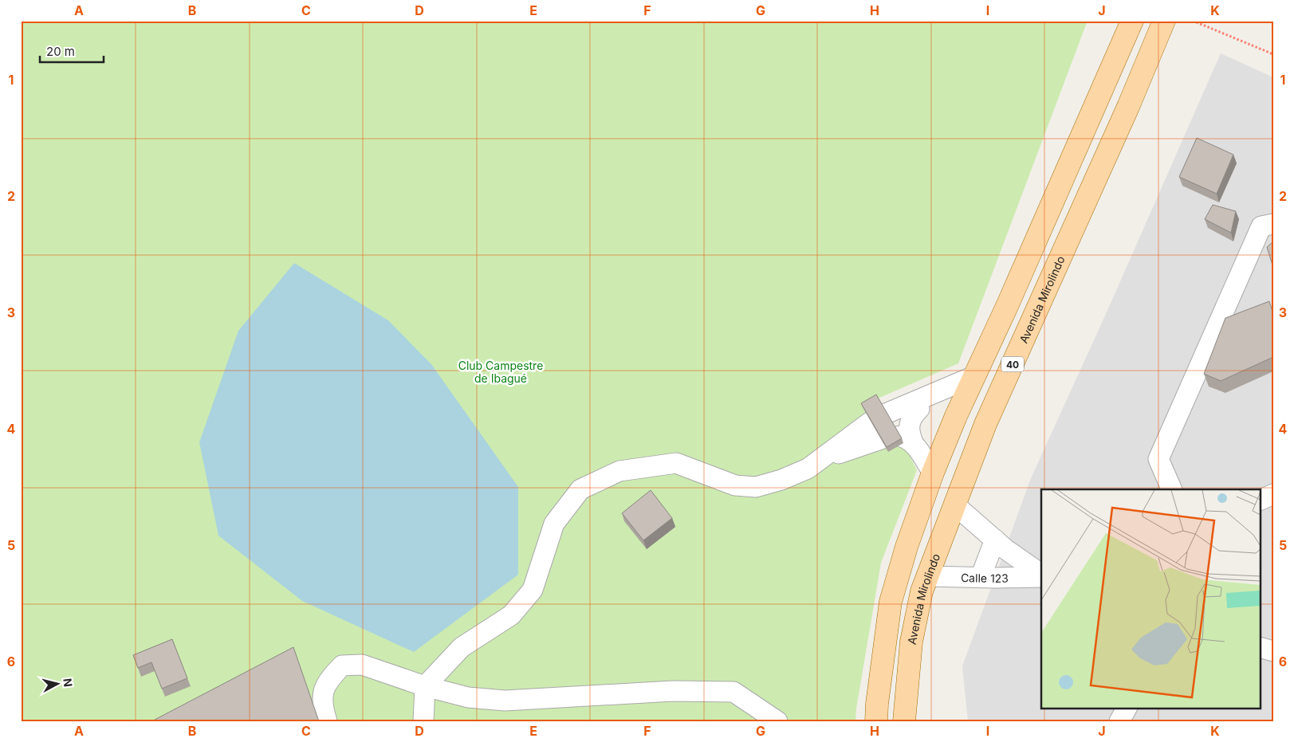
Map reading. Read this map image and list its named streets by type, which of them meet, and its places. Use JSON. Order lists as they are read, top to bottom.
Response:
{
  "streets": {
    "main road": ["Avenida Mirolindo", "40"],
    "lane": ["Calle 123"]
  },
  "crossings": [
    ["Avenida Mirolindo", "Calle 123"]
  ],
  "parks": ["Club Campestre de Ibagué"],
  "scale_bar": "20 m",
  "north": "right",
  "grid": {
    "columns": [
      "A",
      "B",
      "C",
      "D",
      "E",
      "F",
      "G",
      "H",
      "I",
      "J",
      "K"
    ],
    "rows": [
      "1",
      "2",
      "3",
      "4",
      "5",
      "6"
    ]
  }
}
